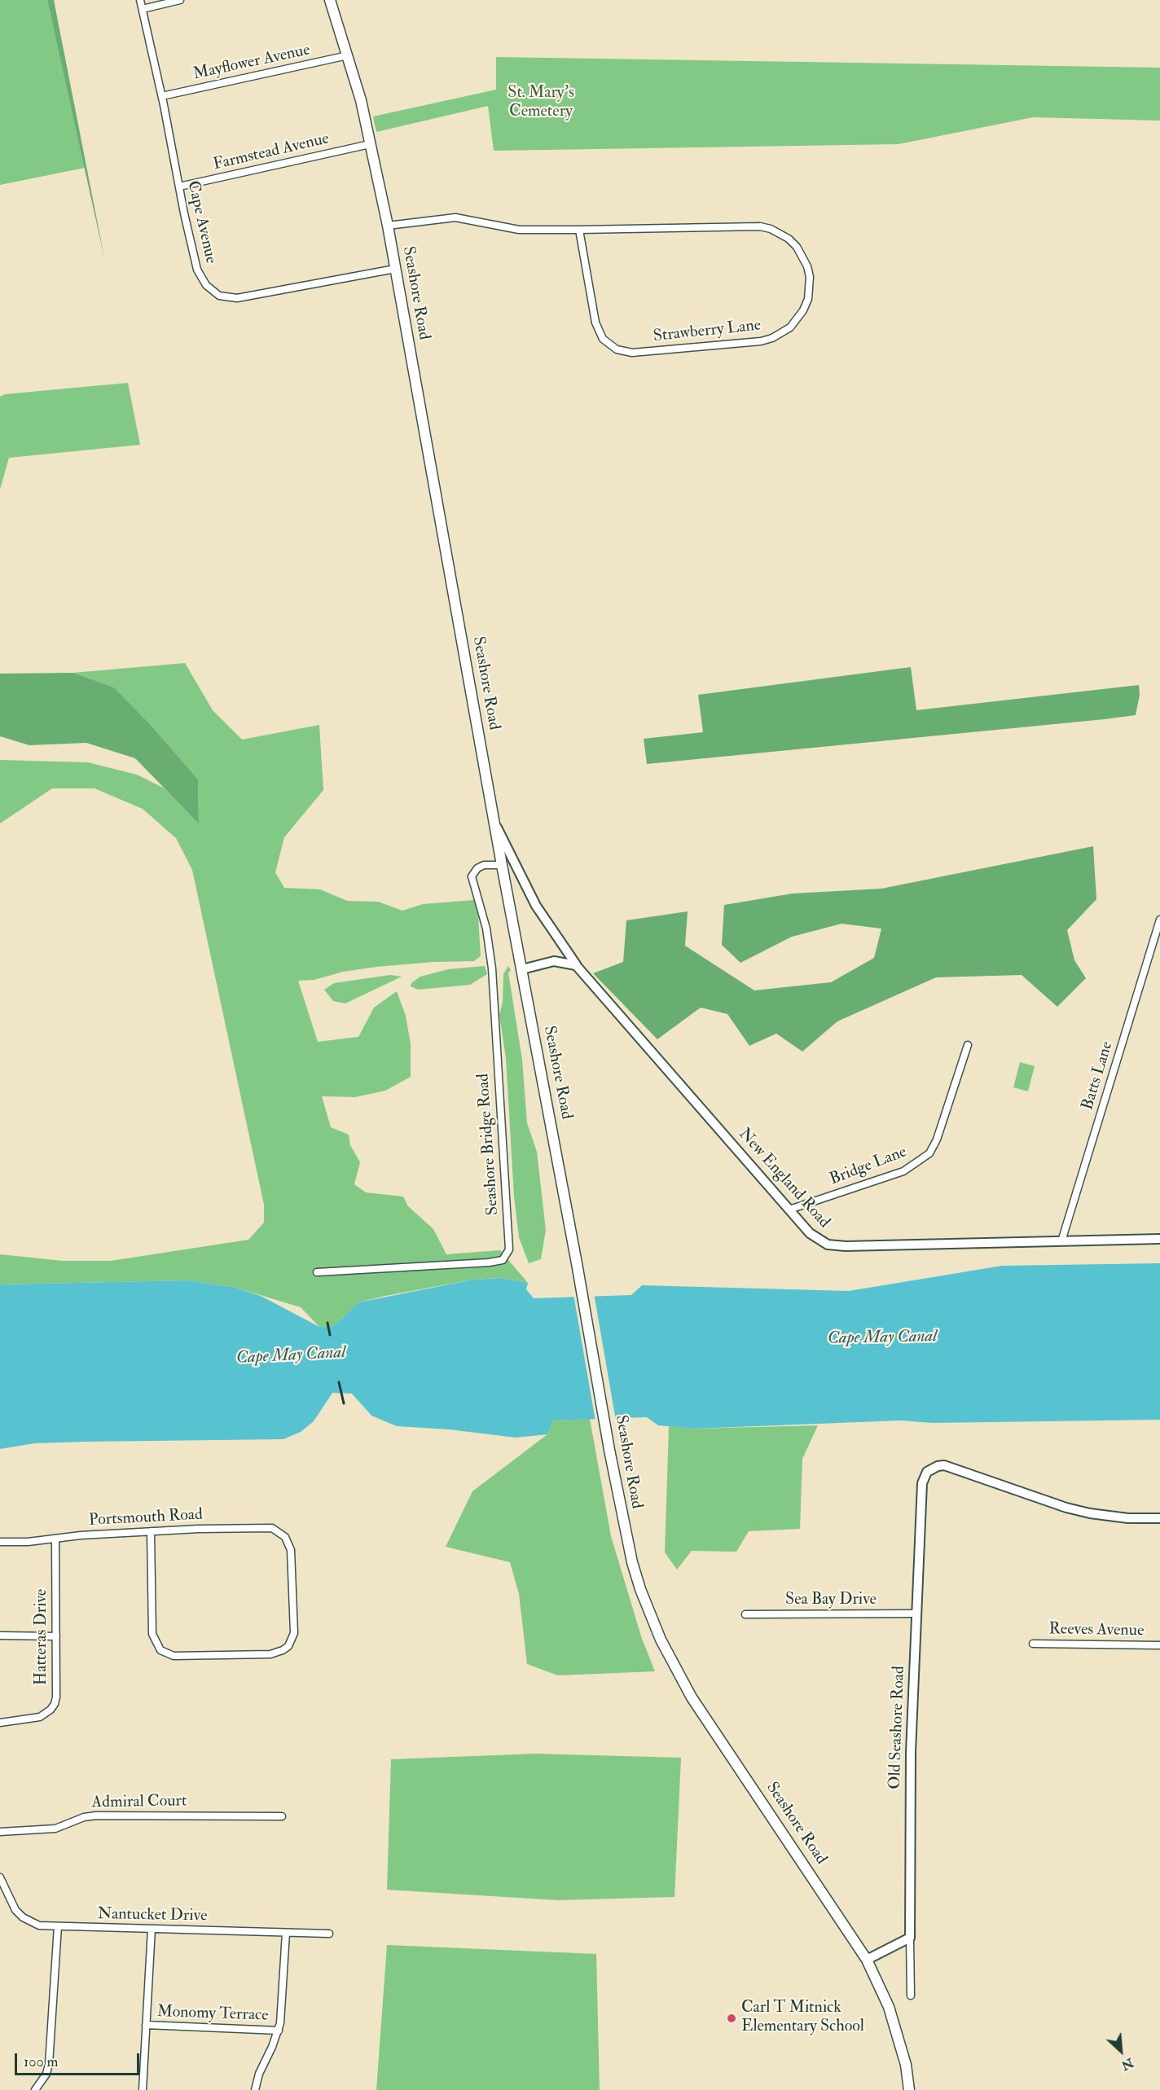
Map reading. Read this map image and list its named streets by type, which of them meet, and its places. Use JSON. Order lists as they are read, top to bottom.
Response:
{
  "streets": {
    "main road": ["Seashore Road"],
    "street": [
      "Mayflower Avenue",
      "Farmstead Avenue",
      "Cape Avenue",
      "Strawberry Lane",
      "Batts Lane",
      "Seashore Bridge Road",
      "Bridge Lane",
      "New England Road",
      "Portsmouth Road",
      "Sea Bay Drive",
      "Reeves Avenue",
      "Hatteras Drive",
      "Old Seashore Road",
      "Admiral Court",
      "Nantucket Drive",
      "Monomy Terrace"
    ]
  },
  "crossings": [
    ["Mayflower Avenue", "Cape Avenue"],
    ["Mayflower Avenue", "Seashore Road"],
    ["Farmstead Avenue", "Cape Avenue"],
    ["Farmstead Avenue", "Seashore Road"],
    ["Cape Avenue", "Seashore Road"],
    ["Seashore Road", "Strawberry Lane"],
    ["Seashore Road", "Seashore Bridge Road"],
    ["Seashore Road", "New England Road"],
    ["Batts Lane", "New England Road"],
    ["Bridge Lane", "New England Road"],
    ["Portsmouth Road", "Hatteras Drive"],
    ["Sea Bay Drive", "Old Seashore Road"]
  ],
  "water": ["Cape May Canal"],
  "parks": ["St. Mary's Cemetery"],
  "places": ["Carl T Mitnick Elementary School"],
  "scale_bar": "100 m",
  "north": "bottom right"
}
